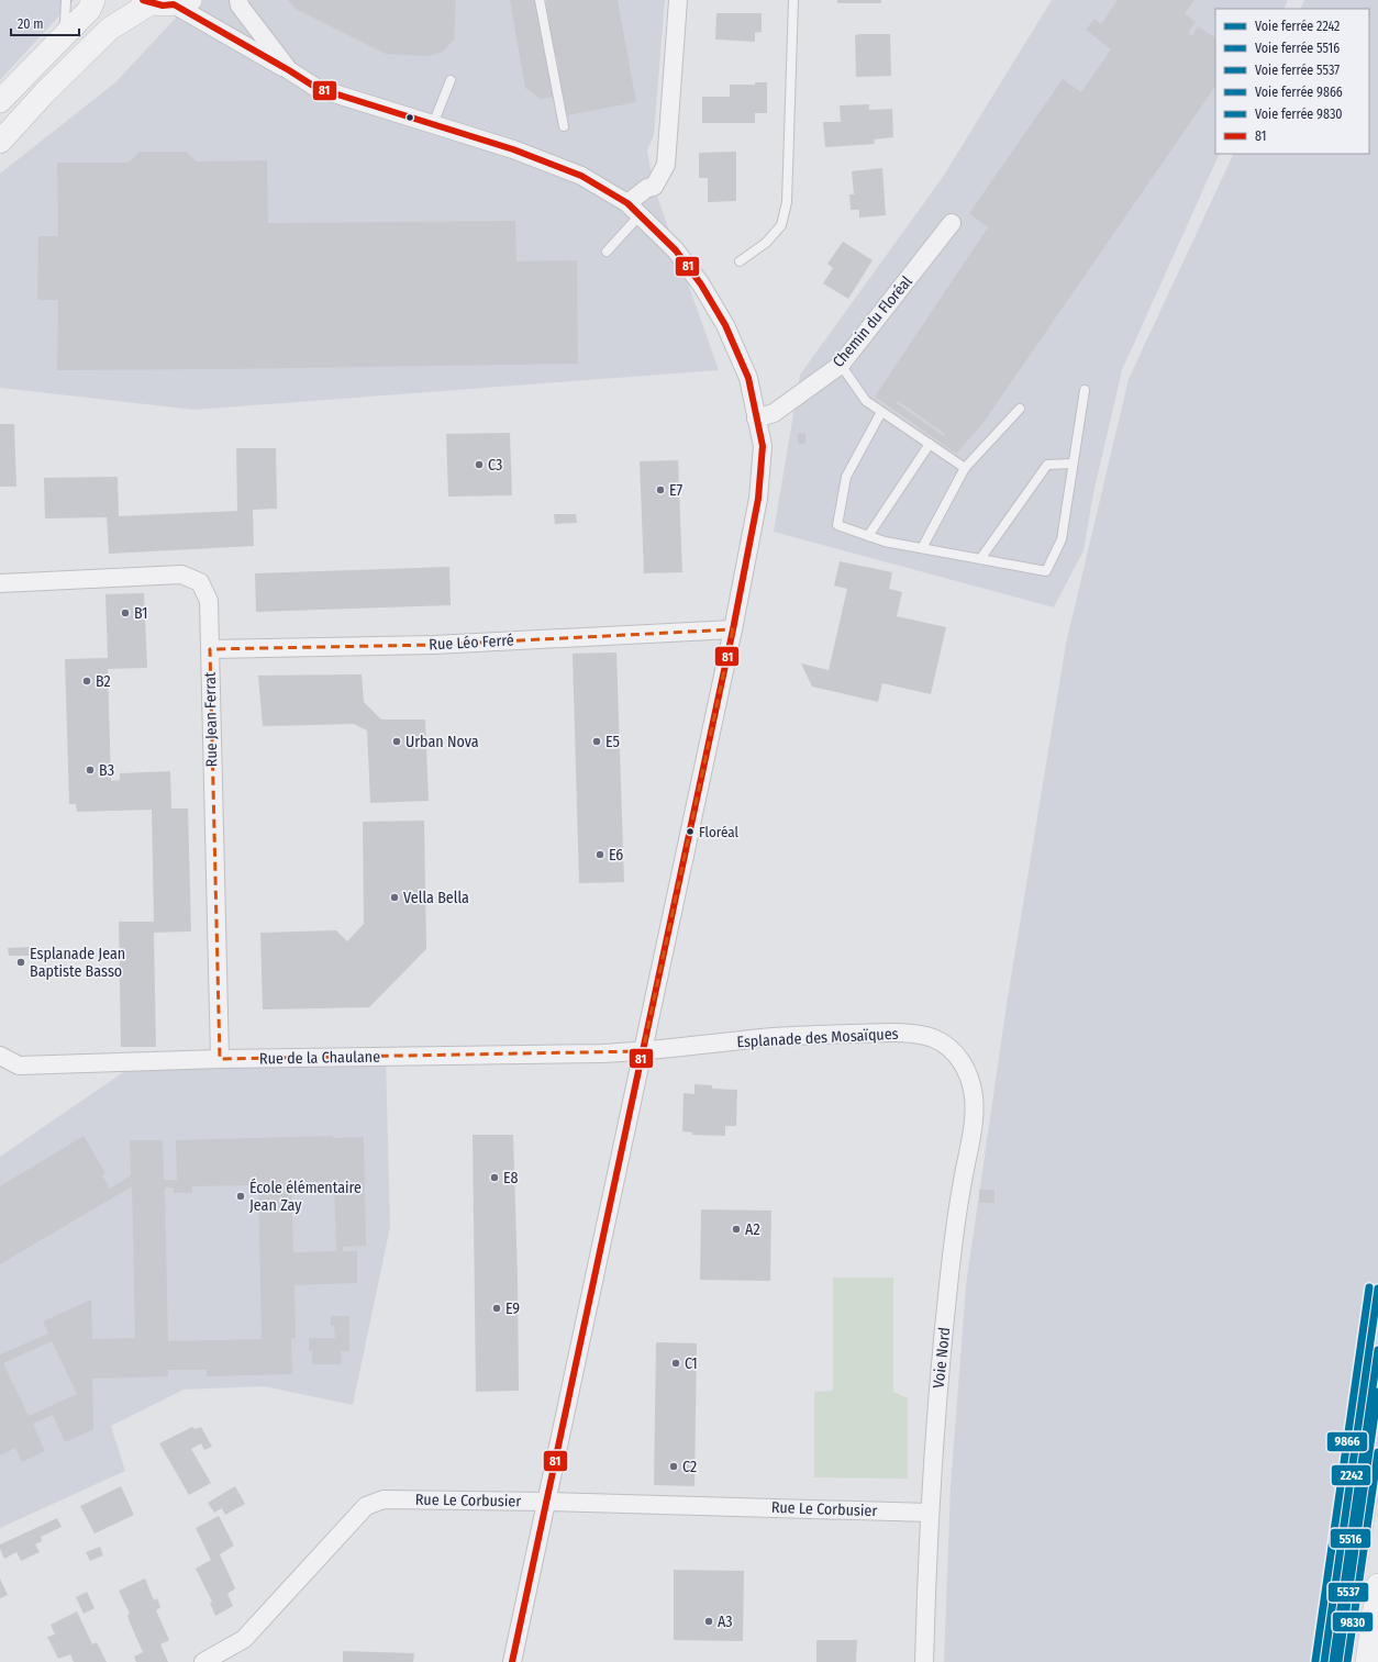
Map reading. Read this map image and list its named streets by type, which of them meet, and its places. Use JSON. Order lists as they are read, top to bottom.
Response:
{
  "streets": {
    "street": [
      "Chemin du Floréal",
      "Rue Léo Ferré",
      "Rue Jean Ferrat",
      "Esplanade des Mosaïques",
      "Rue de la Chaulane",
      "Voie Nord",
      "Rue Le Corbusier"
    ]
  },
  "crossings": [
    ["Rue Léo Ferré", "Rue Jean Ferrat"],
    ["Rue Jean Ferrat", "Rue de la Chaulane"],
    ["Esplanade des Mosaïques", "Rue de la Chaulane"],
    ["Esplanade des Mosaïques", "Voie Nord"],
    ["Voie Nord", "Rue Le Corbusier"]
  ],
  "places": [
    "C3",
    "E7",
    "B1",
    "B2",
    "Urban Nova",
    "E5",
    "B3",
    "Floréal",
    "E6",
    "Vella Bella",
    "Esplanade Jean Baptiste Basso",
    "E8",
    "École élémentaire Jean Zay",
    "A2",
    "E9",
    "C1",
    "C2",
    "A3"
  ],
  "lines": [
    "transit line 81",
    "rail line 9866",
    "rail line 2242",
    "rail line 5516",
    "rail line 5537",
    "rail line 9830"
  ],
  "legend": [
    "Voie ferrée 2242",
    "Voie ferrée 5516",
    "Voie ferrée 5537",
    "Voie ferrée 9866",
    "Voie ferrée 9830",
    "81"
  ],
  "scale_bar": "20 m"
}
